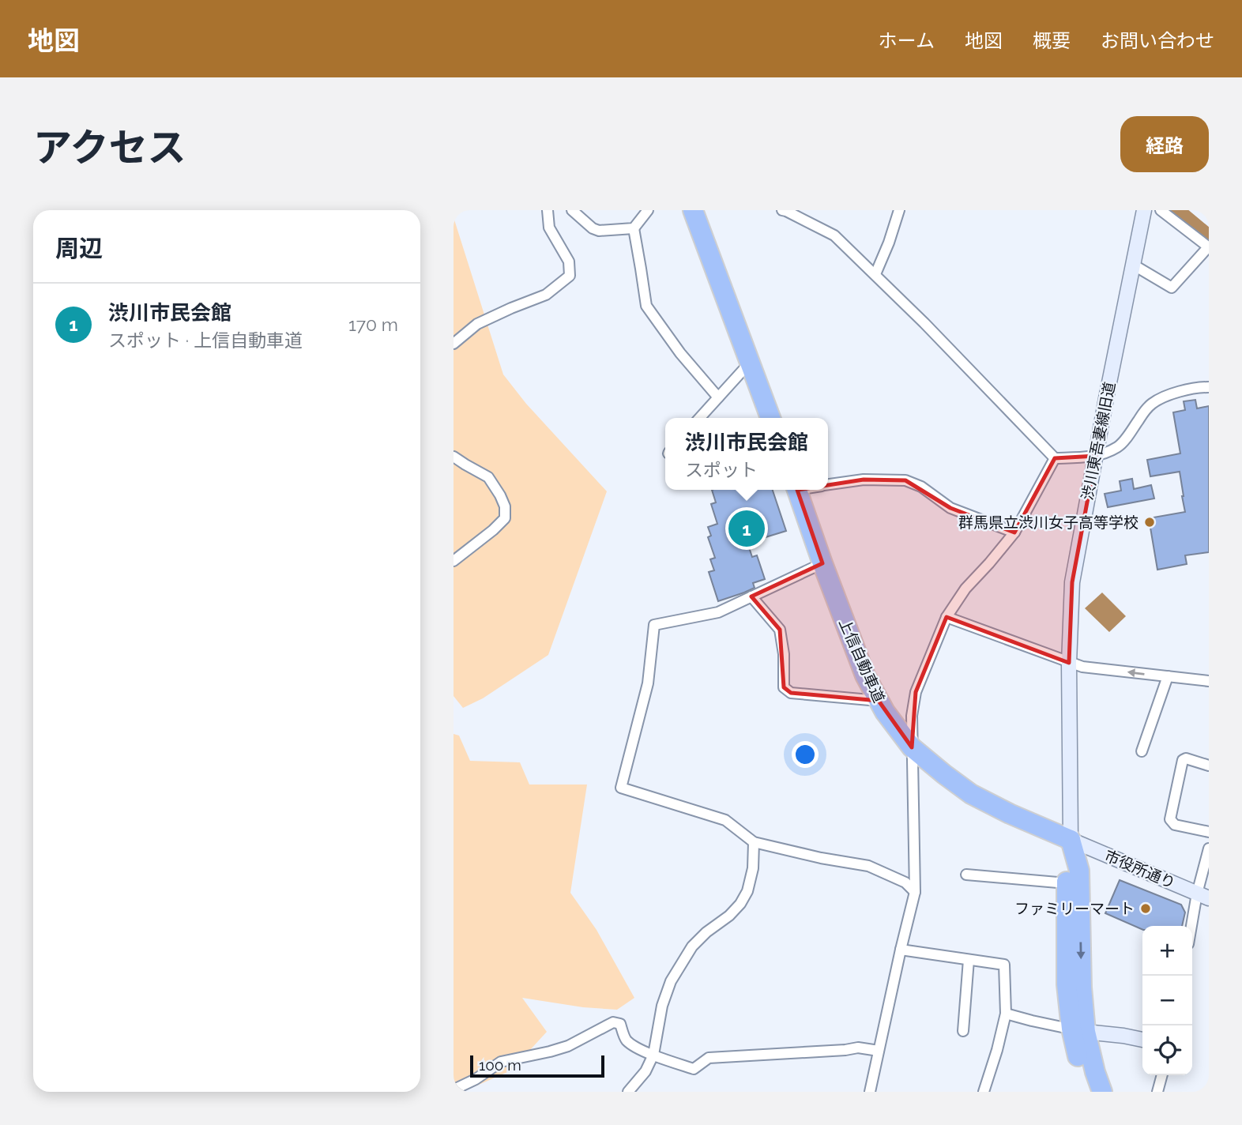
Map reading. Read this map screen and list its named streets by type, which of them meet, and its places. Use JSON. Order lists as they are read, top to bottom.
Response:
{
  "streets": {
    "highway": ["上信自動車道"],
    "street": ["渋川東吾妻線旧道", "市役所通り"]
  },
  "crossings": [
    ["渋川東吾妻線旧道", "上信自動車道"],
    ["渋川東吾妻線旧道", "市役所通り"],
    ["上信自動車道", "市役所通り"]
  ],
  "places": ["群馬県立渋川女子高等学校", "ファミリーマート"],
  "scale_bar": "100 m",
  "page": {
    "header": "地図",
    "nav": [
      "ホーム",
      "地図",
      "概要",
      "お問い合わせ"
    ],
    "title": "アクセス",
    "buttons": "経路",
    "heading": "周辺",
    "list": [
      {
        "mark": "1",
        "name": "渋川市民会館",
        "note": "スポット · 上信自動車道",
        "value": "170 m"
      }
    ],
    "popup": ["渋川市民会館", "スポット"],
    "pins": "1",
    "map_buttons": ["+", "−"],
    "scale": "100 m"
  }
}
